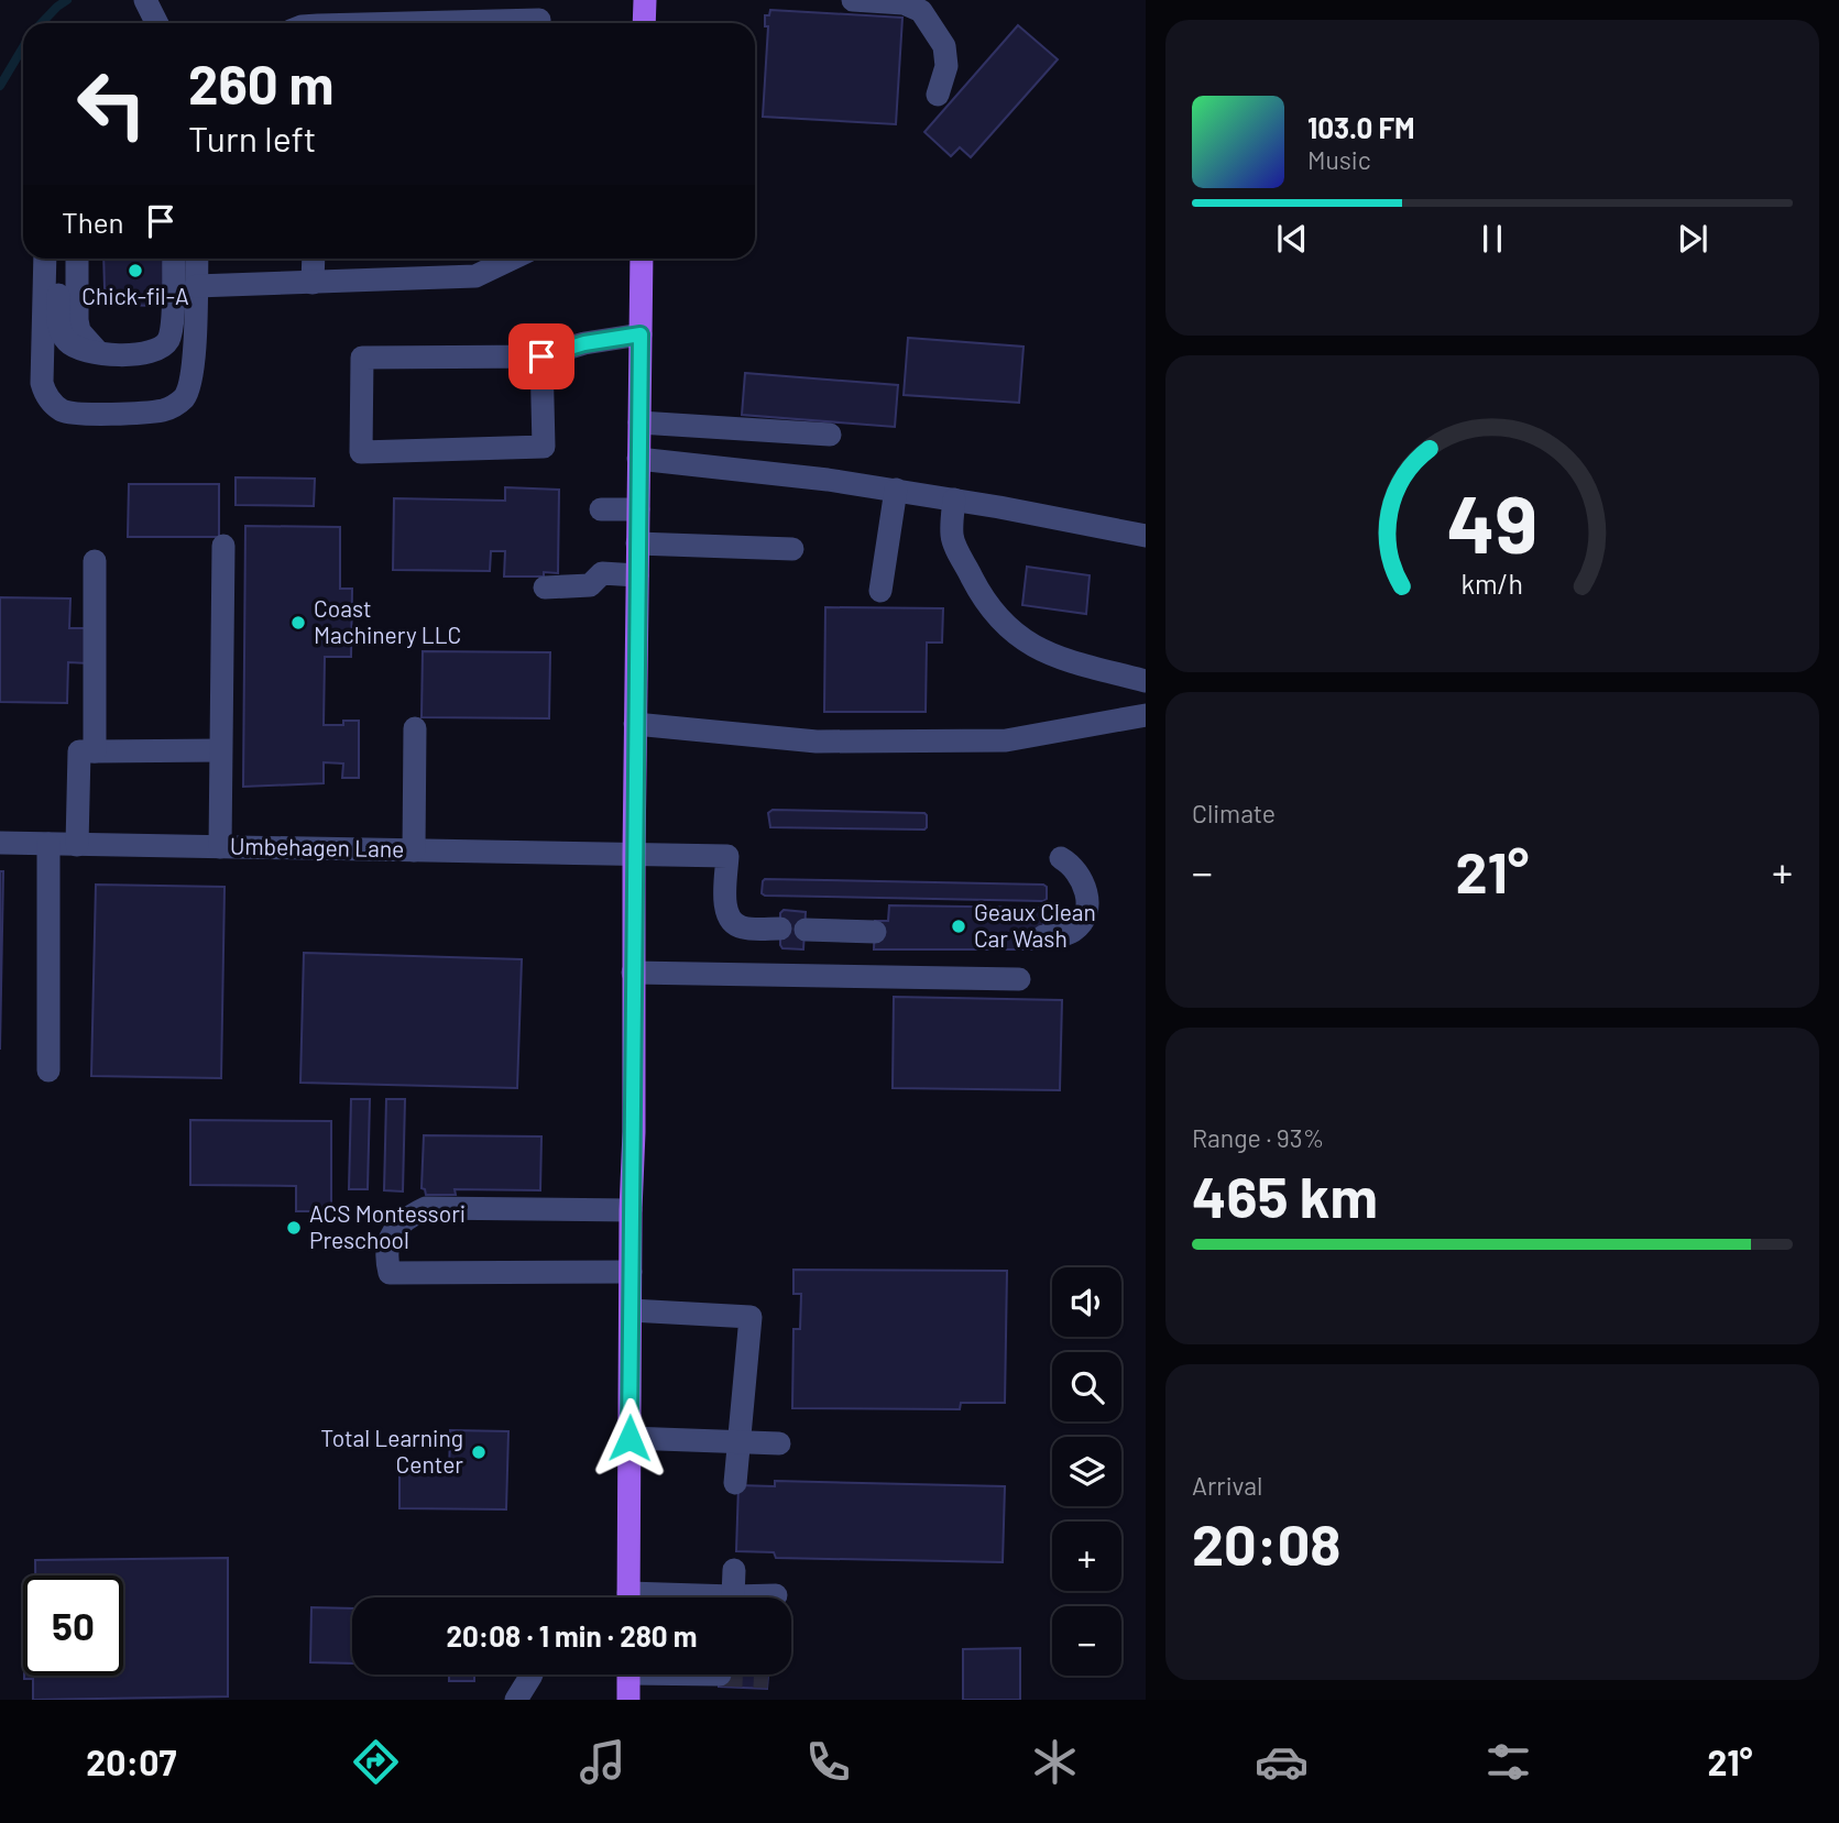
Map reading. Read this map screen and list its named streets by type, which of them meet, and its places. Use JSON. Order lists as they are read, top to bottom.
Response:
{
  "streets": {
    "street": ["Umbehagen Lane"]
  },
  "places": [
    "Chick-fil-A",
    "Coast Machinery LLC",
    "Geaux Clean Car Wash",
    "ACS Montessori Preschool",
    "Total Learning Center"
  ],
  "page": {
    "turn": ["260 m", "Turn left"],
    "song": ["103.0 FM", "Music"],
    "then": "Then",
    "tile": [
      "Climate",
      ["Range · 93%", "465 km"],
      ["Arrival", "20:08"]
    ],
    "heat": ["−", "21°", "+"],
    "map_buttons": ["+", "−"],
    "limit": "50",
    "trip": "20:08 · 1 min · 280 m",
    "tabs": ["20:07", "21°"],
    "gauge": ["49", "km/h"]
  }
}
